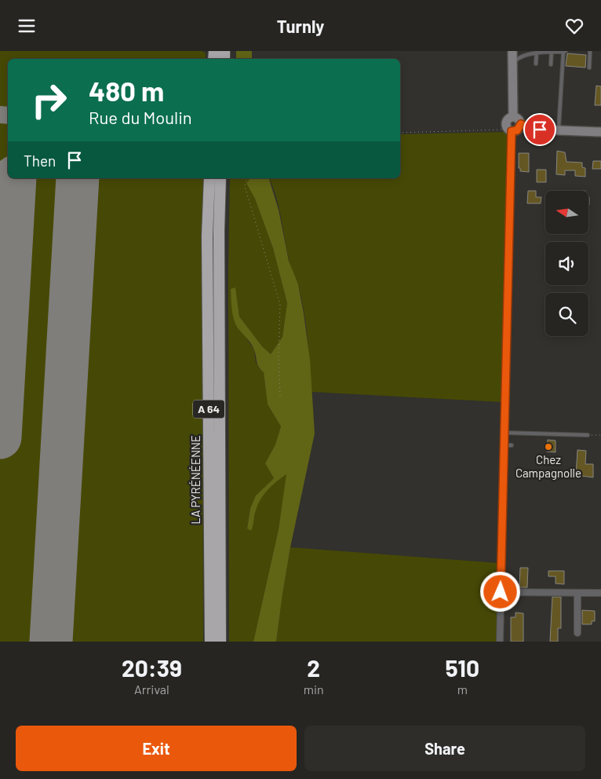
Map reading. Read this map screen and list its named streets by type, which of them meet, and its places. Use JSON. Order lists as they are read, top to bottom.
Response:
{
  "streets": {
    "highway": ["A 64", "LA PYRÉNÉENNE"]
  },
  "places": ["Chez Campagnolle"],
  "north": "left",
  "page": {
    "header": "Turnly",
    "turn": ["480 m", "Rue du Moulin"],
    "then": "Then",
    "eta": [
      "20:39",
      "Arrival",
      "2",
      "min",
      "510",
      "m"
    ],
    "buttons": ["Exit", "Share"]
  }
}
